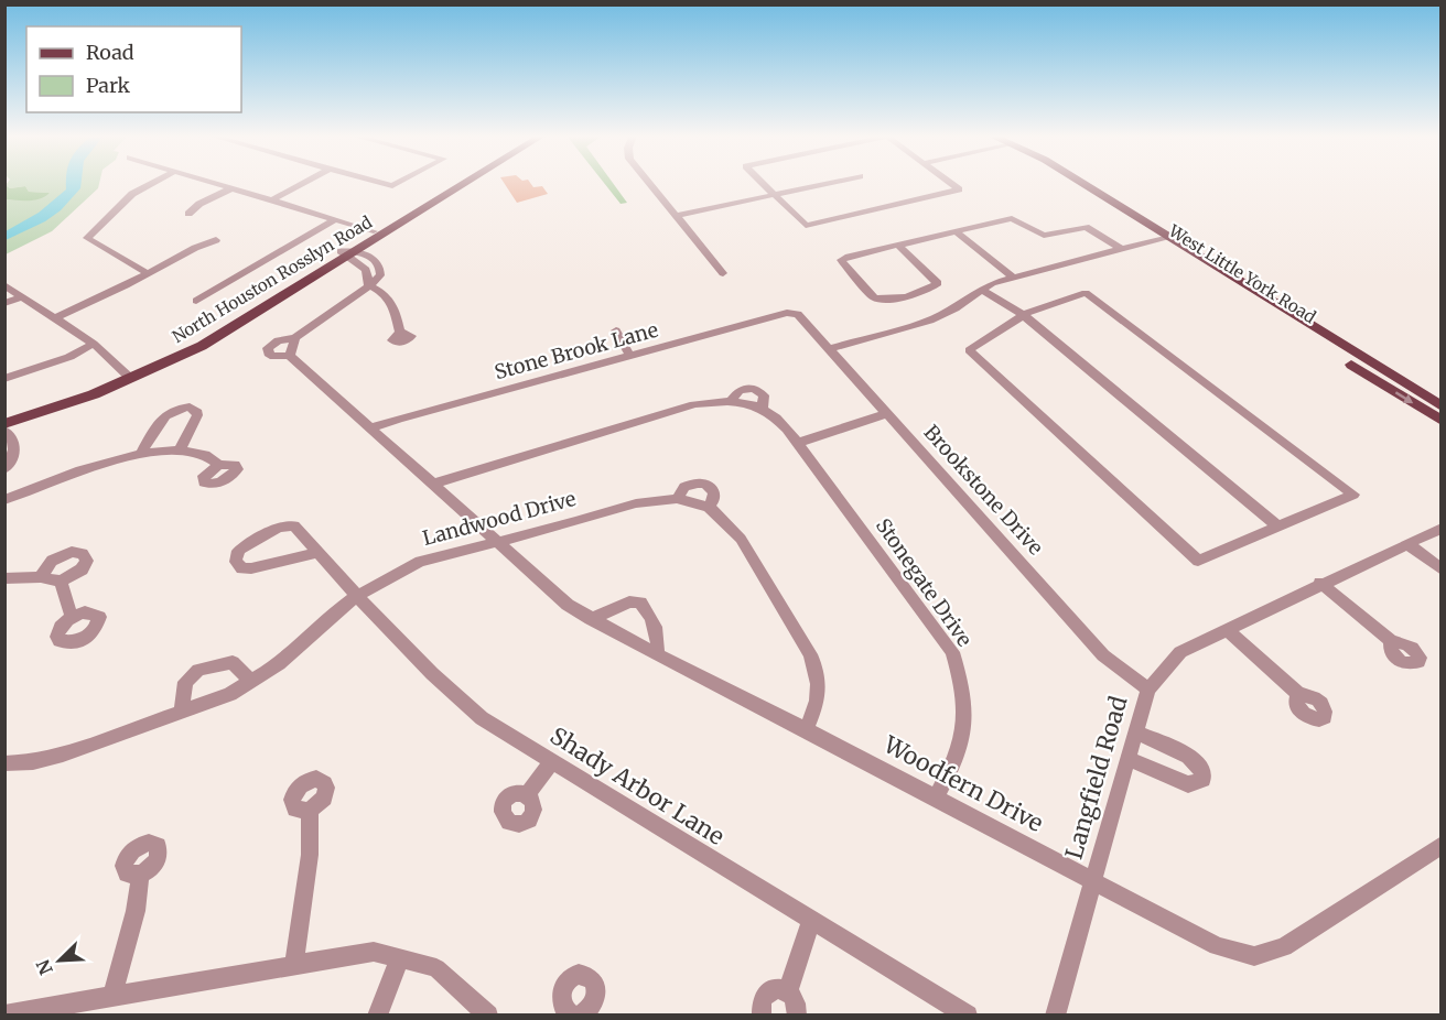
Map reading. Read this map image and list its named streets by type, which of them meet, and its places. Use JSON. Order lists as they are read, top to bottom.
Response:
{
  "streets": {
    "main road": ["West Little York Road", "North Houston Rosslyn Road"],
    "street": [
      "Stone Brook Lane",
      "Brookstone Drive",
      "Landwood Drive",
      "Stonegate Drive",
      "Langfield Road",
      "Woodfern Drive",
      "Shady Arbor Lane"
    ]
  },
  "crossings": [
    ["Stone Brook Lane", "Brookstone Drive"],
    ["Stone Brook Lane", "Woodfern Drive"],
    ["Brookstone Drive", "Langfield Road"],
    ["Landwood Drive", "Woodfern Drive"],
    ["Landwood Drive", "Shady Arbor Lane"],
    ["Stonegate Drive", "Woodfern Drive"],
    ["Langfield Road", "Woodfern Drive"]
  ],
  "legend": ["Road", "Park"],
  "north": "bottom left"
}
